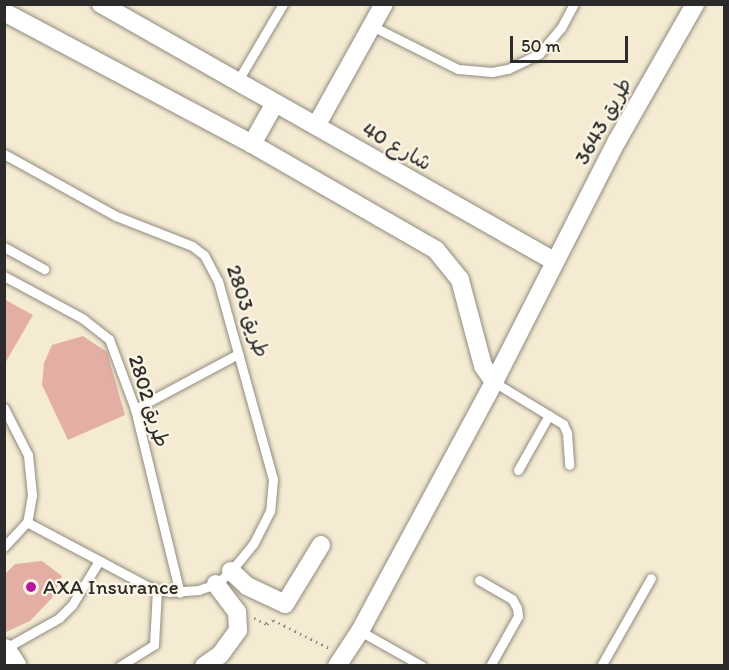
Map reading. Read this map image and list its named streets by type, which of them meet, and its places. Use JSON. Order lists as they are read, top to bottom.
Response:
{
  "streets": {
    "street": ["طريق 3643", "شارع 40"],
    "lane": ["طريق 2803", "طريق 2802"]
  },
  "crossings": [
    ["طريق 3643", "شارع 40"],
    ["طريق 2803", "طريق 2802"]
  ],
  "places": ["AXA Insurance"],
  "scale_bar": "50 m"
}
